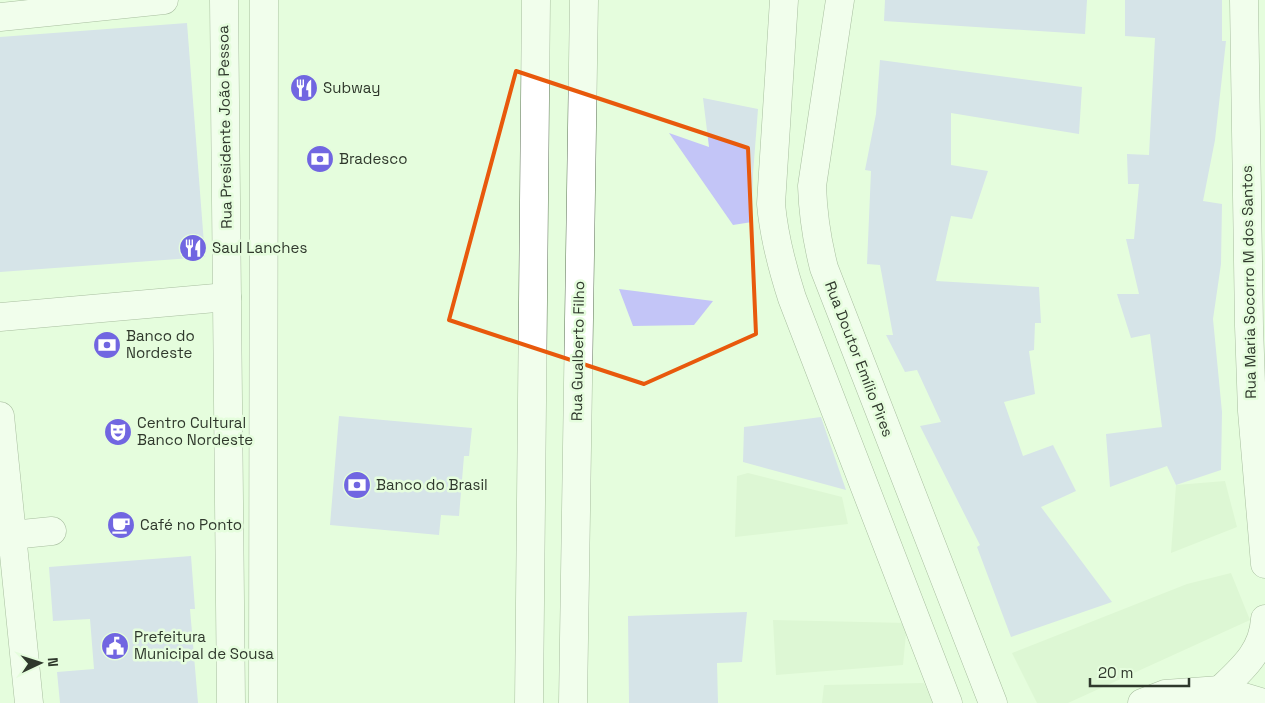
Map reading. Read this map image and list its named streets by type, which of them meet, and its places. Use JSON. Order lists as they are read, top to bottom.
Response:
{
  "streets": {
    "street": [
      "Rua Presidente João Pessoa",
      "Rua Maria Socorro M dos Santos",
      "Rua Gualberto Filho",
      "Rua Doutor Emílio Pires"
    ]
  },
  "places": {
    "restaurant": ["Subway", "Saul Lanches"],
    "bank": ["Bradesco", "Banco do Nordeste", "Banco do Brasil"],
    "theatre": ["Centro Cultural Banco Nordeste"],
    "cafe": ["Café no Ponto"],
    "public building": ["Prefeitura Municipal de Sousa"]
  },
  "scale_bar": "20 m",
  "north": "right"
}
